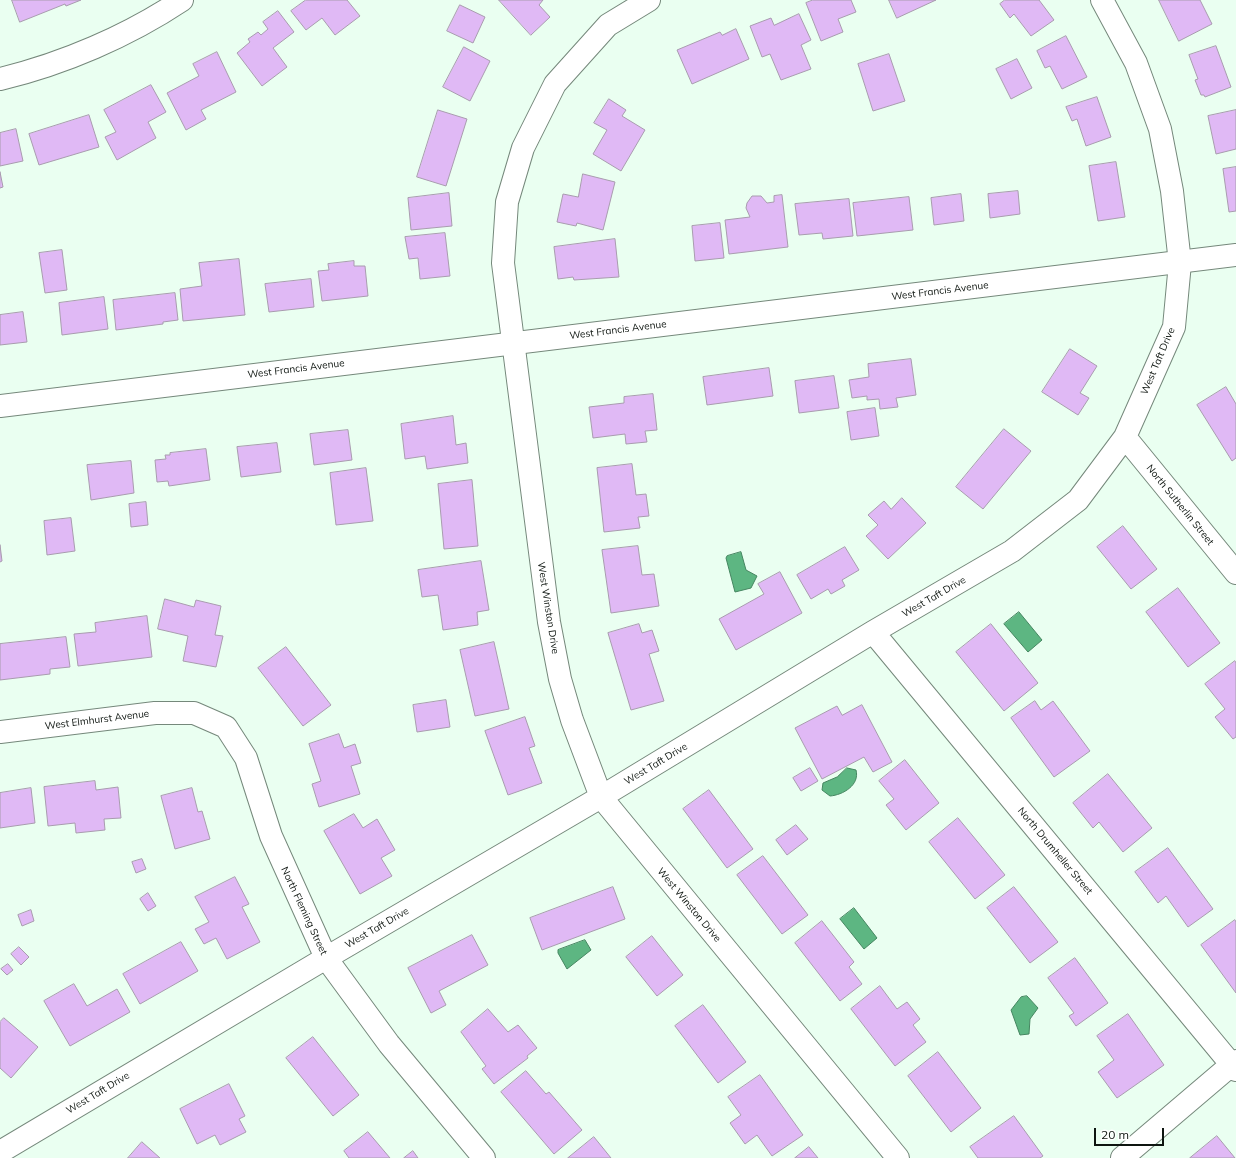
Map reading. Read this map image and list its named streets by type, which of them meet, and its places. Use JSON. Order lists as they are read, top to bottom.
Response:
{
  "streets": {
    "street": [
      "West Francis Avenue",
      "West Taft Drive",
      "North Sutherlin Street",
      "West Winston Drive",
      "West Elmhurst Avenue",
      "North Drumheller Street",
      "North Fleming Street"
    ]
  },
  "crossings": [
    ["West Francis Avenue", "West Taft Drive"],
    ["West Francis Avenue", "West Winston Drive"],
    ["West Taft Drive", "North Sutherlin Street"],
    ["West Taft Drive", "West Winston Drive"],
    ["West Taft Drive", "North Drumheller Street"],
    ["West Taft Drive", "North Fleming Street"],
    ["West Elmhurst Avenue", "North Fleming Street"]
  ],
  "scale_bar": "20 m"
}
